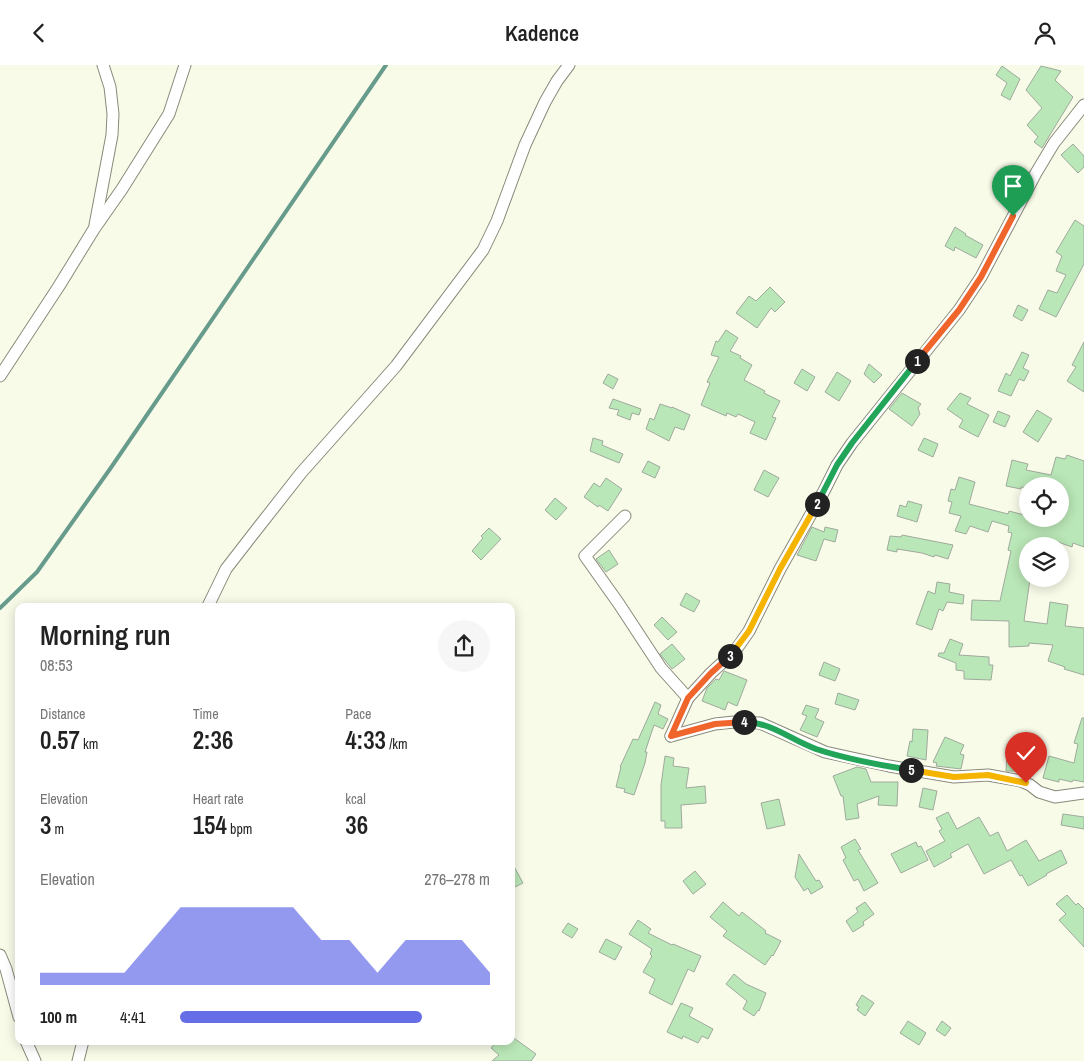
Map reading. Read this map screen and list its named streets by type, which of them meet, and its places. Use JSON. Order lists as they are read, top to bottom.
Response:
{
  "page": {
    "header": "Kadence",
    "pins": [
      "1",
      "2",
      "3",
      "4",
      "5"
    ],
    "heading": ["Morning run", "08:53"],
    "stats": [
      ["Distance", "0.57 km"],
      ["Time", "2:36"],
      ["Pace", "4:33 /km"],
      ["Elevation", "3 m"],
      ["Heart rate", "154 bpm"],
      ["kcal", "36"]
    ],
    "chart": ["Elevation", "276–278 m"],
    "list": [
      {
        "name": "100 m",
        "note": "4:41"
      }
    ]
  }
}
